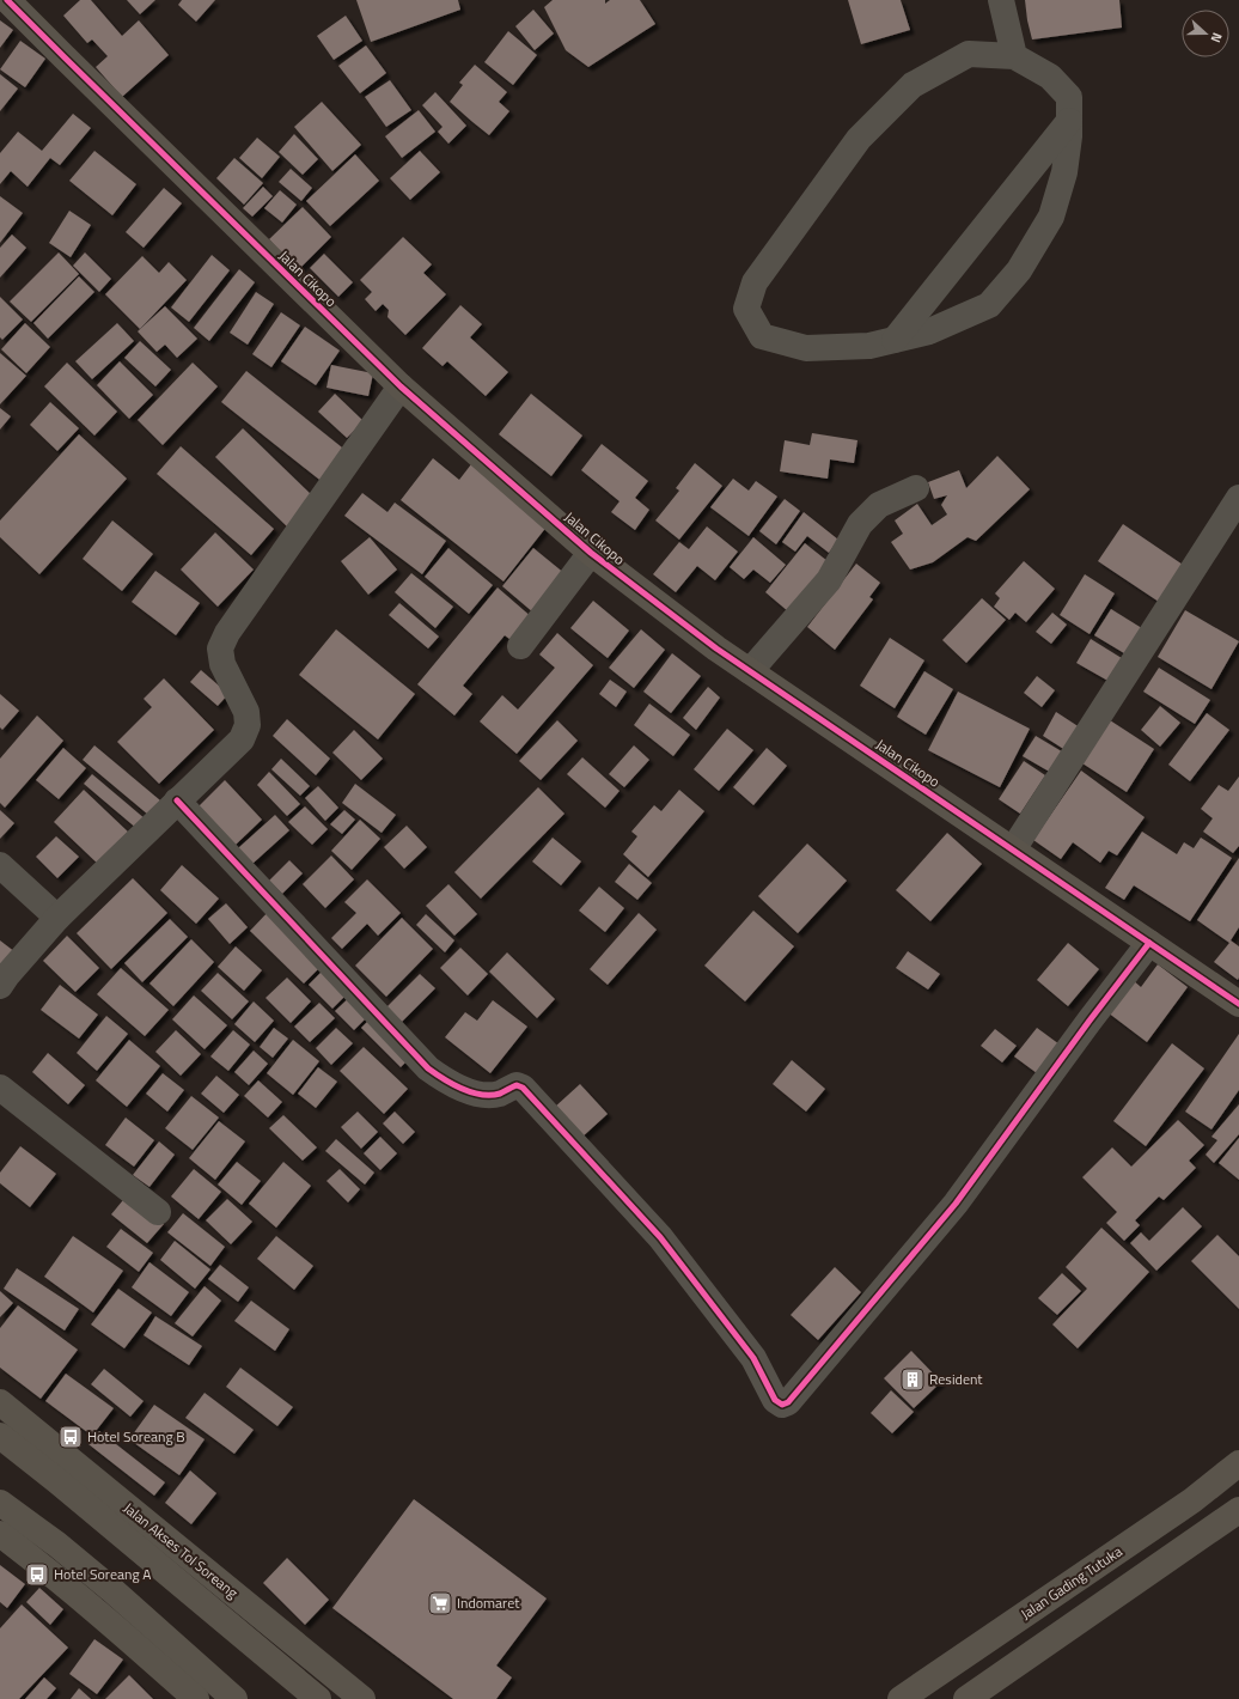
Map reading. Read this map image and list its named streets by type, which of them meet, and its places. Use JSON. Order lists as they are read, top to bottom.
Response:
{
  "streets": {
    "street": ["Jalan Cikopo", "Jalan Akses Tol Soreang", "Jalan Gading Tutuka"]
  },
  "places": {
    "building": ["Resident"],
    "bus stop": ["Hotel Soreang B", "Hotel Soreang A"],
    "supermarket": ["Indomaret"]
  },
  "north": "right"
}
